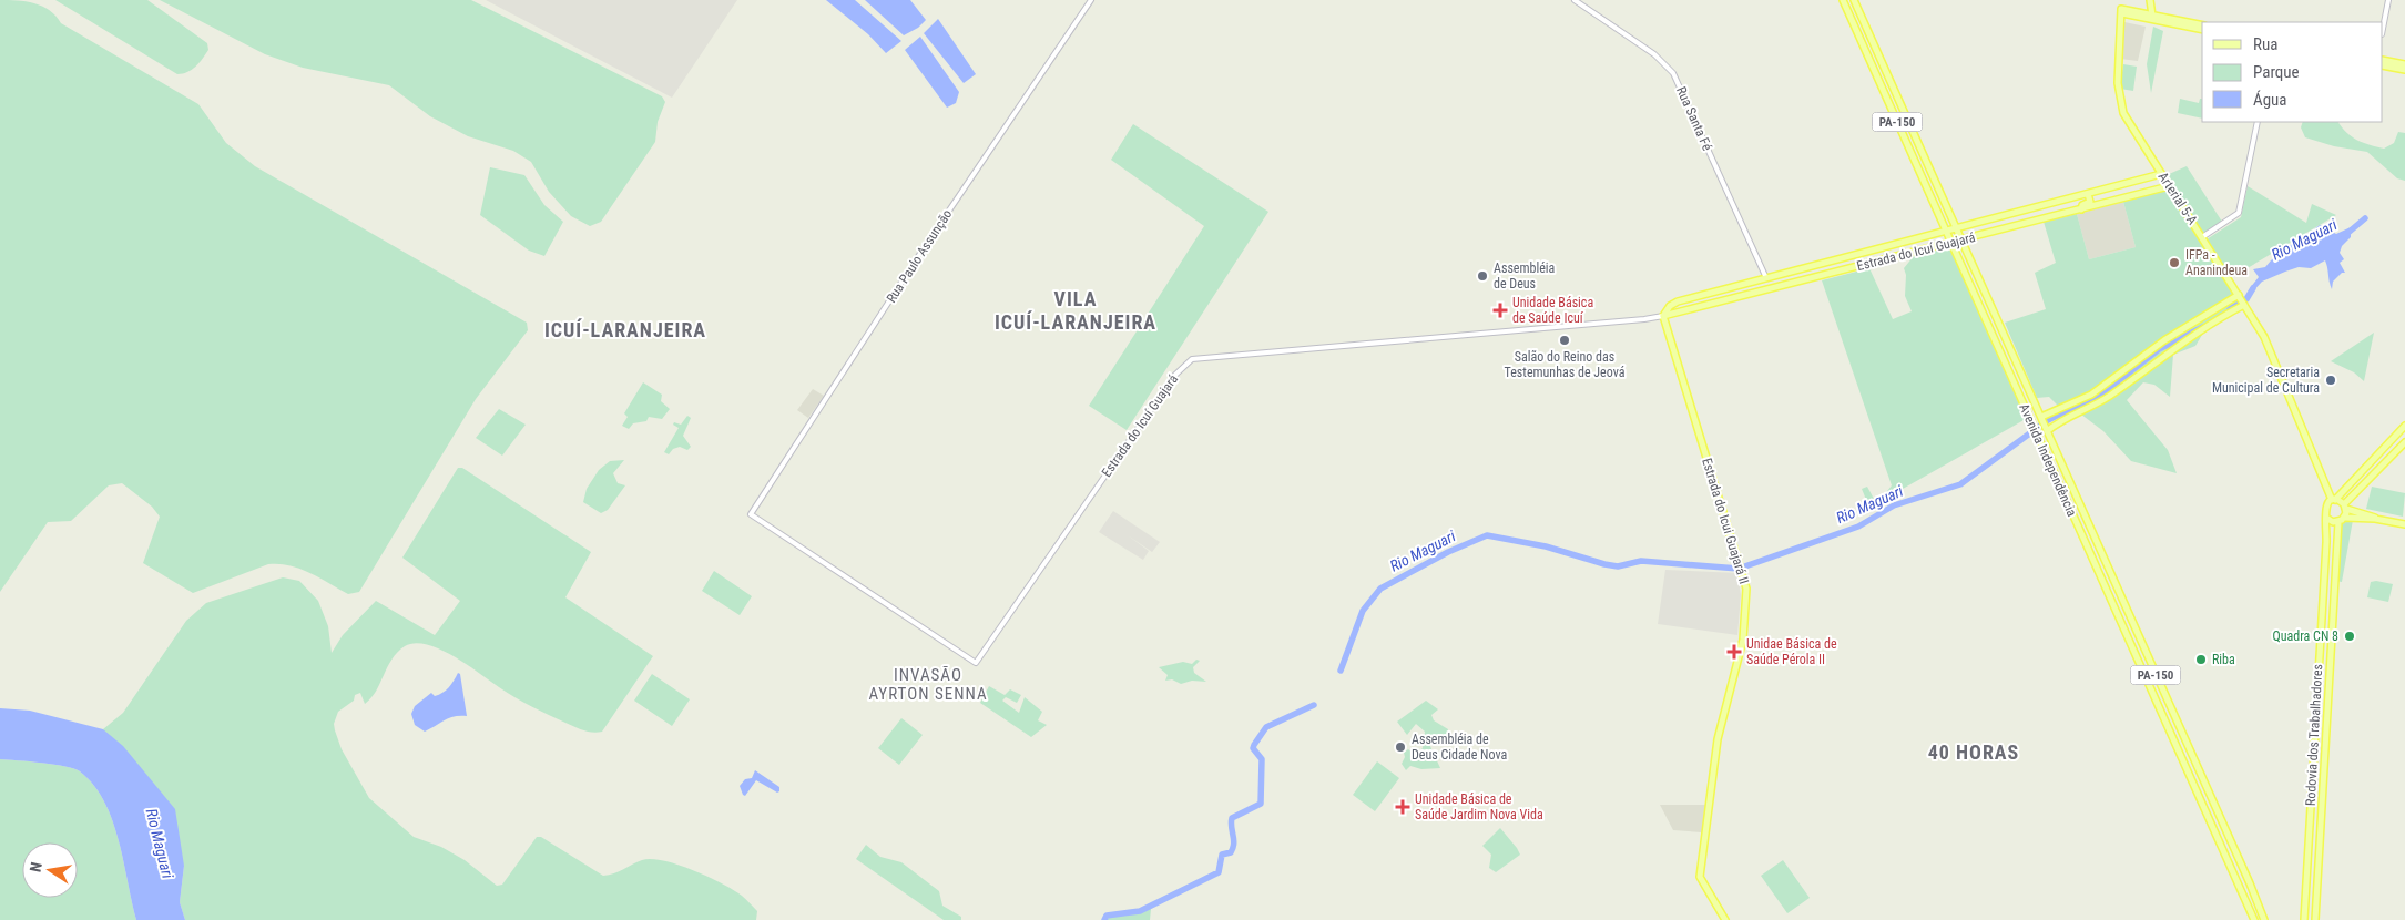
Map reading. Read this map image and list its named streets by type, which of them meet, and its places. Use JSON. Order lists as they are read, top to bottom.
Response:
{
  "streets": {
    "main road": [
      "PA-150",
      "Arterial 5-A",
      "Estrada do Icuí Guajará",
      "Avenida Independência",
      "Estrada do Icui Guajará II",
      "Rodovia dos Trabalhadores"
    ],
    "street": ["Rua Santa Fé", "Rua Paulo Assunção"]
  },
  "crossings": [
    ["Rua Santa Fé", "Estrada do Icuí Guajará"],
    ["Arterial 5-A", "Estrada do Icuí Guajará"],
    ["Arterial 5-A", "Rodovia dos Trabalhadores"],
    ["Estrada do Icuí Guajará", "Rua Paulo Assunção"],
    ["Estrada do Icuí Guajará", "Avenida Independência"],
    ["Estrada do Icuí Guajará", "Estrada do Icui Guajará II"]
  ],
  "districts": [
    "VILA ICUÍ-LARANJEIRA",
    "ICUÍ-LARANJEIRA",
    "INVASÃO AYRTON SENNA",
    "40 HORAS"
  ],
  "water": ["Rio Maguari"],
  "places": {
    "other": [
      "IFPa - Ananindeua",
      "Assembléia de Deus",
      "Salão do Reino das Testemunhas de Jeová",
      "Secretaria Municipal de Cultura",
      "Quadra CN 8",
      "Riba",
      "Assembléia de Deus Cidade Nova"
    ],
    "health": ["Unidade Básica de Saúde Icuí", "Unidae Básica de Saúde Pérola II", "Unidade Básica de Saúde Jardim Nova Vida"]
  },
  "legend": ["Rua", "Parque", "Água"],
  "north": "left"
}
